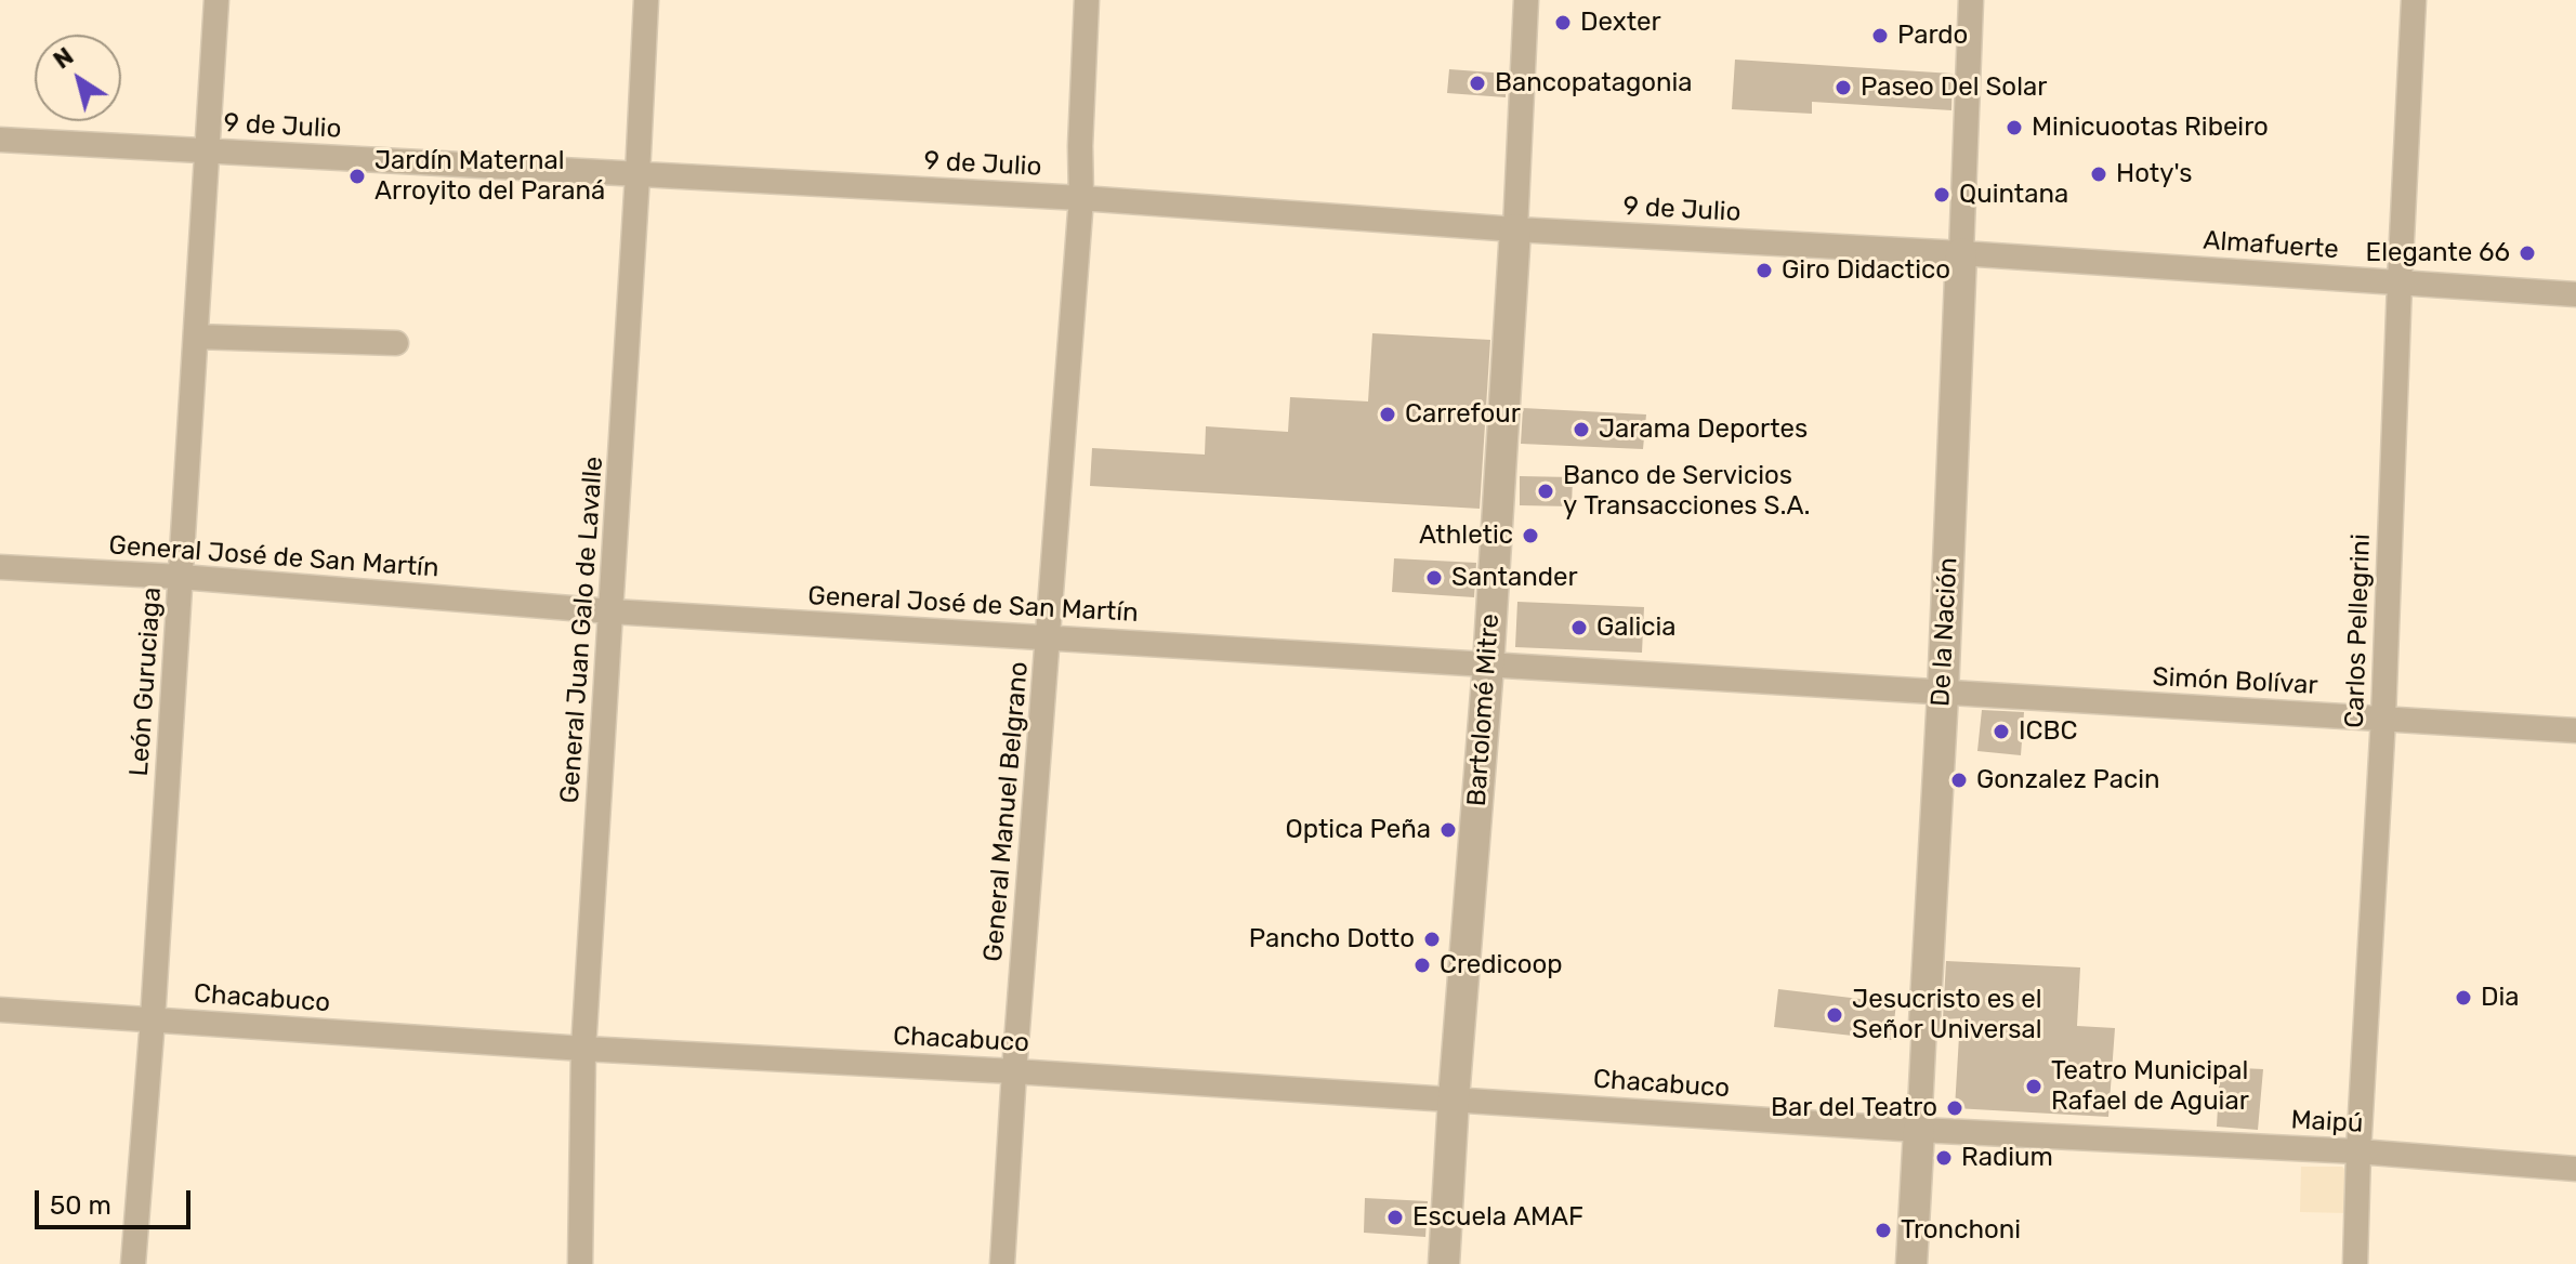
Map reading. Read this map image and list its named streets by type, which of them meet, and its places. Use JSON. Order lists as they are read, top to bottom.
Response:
{
  "streets": {
    "street": [
      "9 de Julio",
      "Almafuerte",
      "General José de San Martín",
      "General Juan Galo de Lavalle",
      "Carlos Pellegrini",
      "De la Nación",
      "León Guruciaga",
      "Simón Bolívar",
      "Bartolomé Mitre",
      "General Manuel Belgrano",
      "Chacabuco",
      "Maipú"
    ]
  },
  "crossings": [
    ["9 de Julio", "Almafuerte"],
    ["9 de Julio", "General Juan Galo de Lavalle"],
    ["9 de Julio", "De la Nación"],
    ["9 de Julio", "León Guruciaga"],
    ["9 de Julio", "Bartolomé Mitre"],
    ["9 de Julio", "General Manuel Belgrano"],
    ["Almafuerte", "Carlos Pellegrini"],
    ["Almafuerte", "De la Nación"],
    ["General José de San Martín", "General Juan Galo de Lavalle"],
    ["General José de San Martín", "De la Nación"],
    ["General José de San Martín", "León Guruciaga"],
    ["General José de San Martín", "Simón Bolívar"],
    ["General José de San Martín", "Bartolomé Mitre"],
    ["General José de San Martín", "General Manuel Belgrano"],
    ["General Juan Galo de Lavalle", "Chacabuco"],
    ["Carlos Pellegrini", "Simón Bolívar"],
    ["Carlos Pellegrini", "Maipú"],
    ["De la Nación", "Simón Bolívar"],
    ["De la Nación", "Chacabuco"],
    ["De la Nación", "Maipú"],
    ["León Guruciaga", "Chacabuco"],
    ["Bartolomé Mitre", "Chacabuco"],
    ["General Manuel Belgrano", "Chacabuco"],
    ["Chacabuco", "Maipú"]
  ],
  "places": [
    "Dexter",
    "Pardo",
    "Bancopatagonia",
    "Paseo Del Solar",
    "Minicuootas Ribeiro",
    "Hoty's",
    "Jardín Maternal Arroyito del Paraná",
    "Quintana",
    "Elegante 66",
    "Giro Didactico",
    "Carrefour",
    "Jarama Deportes",
    "Banco de Servicios y Transacciones S.A.",
    "Athletic",
    "Santander",
    "Galicia",
    "ICBC",
    "Gonzalez Pacin",
    "Optica Peña",
    "Pancho Dotto",
    "Credicoop",
    "Dia",
    "Jesucristo es el Señor Universal",
    "Teatro Municipal Rafael de Aguiar",
    "Bar del Teatro",
    "Radium",
    "Escuela AMAF",
    "Tronchoni"
  ],
  "scale_bar": "50 m",
  "north": "top left"
}
